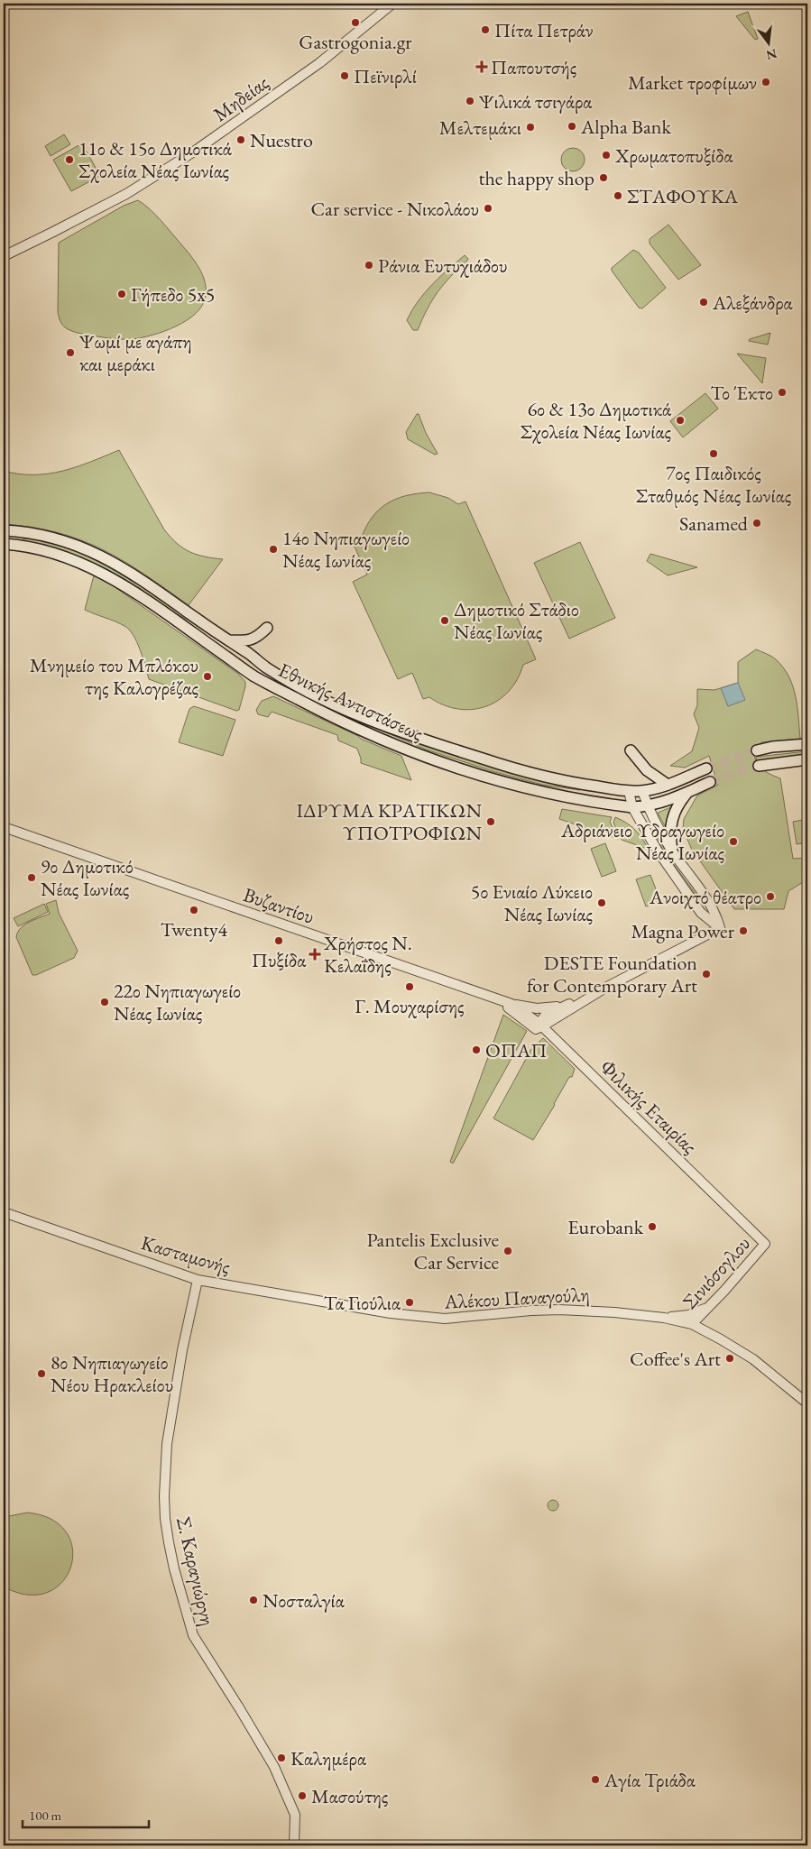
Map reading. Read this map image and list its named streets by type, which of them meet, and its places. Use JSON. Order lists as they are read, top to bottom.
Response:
{
  "streets": {
    "main road": ["Εθνικής Αντιστάσεως"],
    "street": [
      "Μηδείας",
      "Βυζαντίου",
      "Φιλικής Εταιρίας",
      "Κασταμονής",
      "Σινιόσογλου",
      "Αλέκου Παναγούλη",
      "Σ. Καραγιώργη"
    ]
  },
  "crossings": [
    ["Βυζαντίου", "Φιλικής Εταιρίας"],
    ["Φιλικής Εταιρίας", "Σινιόσογλου"],
    ["Κασταμονής", "Αλέκου Παναγούλη"],
    ["Κασταμονής", "Σ. Καραγιώργη"],
    ["Σινιόσογλου", "Αλέκου Παναγούλη"]
  ],
  "places": {
    "other": [
      "Gastrogonia.gr",
      "Πίτα Πετράν",
      "Πεϊνιρλί",
      "Market τροφίμων",
      "Ψιλικά τσιγάρα",
      "Alpha Bank",
      "Μελτεμάκι",
      "Nuestro",
      "Χρωματοπυξίδα",
      "11ο & 15ο Δημοτικά Σχολεία Νέας Ιωνίας",
      "the happy shop",
      "ΣΤΑΦΟΥΚΑ",
      "Car service - Νικολάου",
      "Ράνια Ευτυχιάδου",
      "Γήπεδο 5x5",
      "Αλεξάνδρα",
      "Ψωμί με αγάπη και μεράκι",
      "Το Έκτο",
      "6ο & 13ο Δημοτικά Σχολεία Νέας Ιωνίας",
      "7ος Παιδικός Σταθμός Νέας Ιωνίας",
      "Sanamed",
      "14ο Νηπιαγωγείο Νέας Ιωνίας",
      "Δημοτικό Στάδιο Νέας Ιωνίας",
      "Μνημείο του Μπλόκου της Καλογρέζας",
      "ΙΔΡΥΜΑ ΚΡΑΤΙΚΩΝ ΥΠΟΤΡΟΦΙΩΝ",
      "Αδριάνειο Υδραγωγείο Νέας Ιωνίας",
      "9ο Δημοτικό Νέας Ιωνίας",
      "Ανοιχτό θέατρο",
      "5ο Ενιαίο Λύκειο Νέας Ιωνίας",
      "Twenty4",
      "Magna Power",
      "Πυξίδα",
      "DESTE Foundation for Contemporary Art",
      "Γ. Μουχαρίσης",
      "22ο Νηπιαγωγείο Νέας Ιωνίας",
      "ΟΠΑΠ",
      "Eurobank",
      "Pantelis Exclusive Car Service",
      "Τα Γιούλια",
      "Coffee's Art",
      "8ο Νηπιαγωγείο Νέου Ηρακλείου",
      "Νοσταλγία",
      "Καλημέρα",
      "Αγία Τριάδα",
      "Μασούτης"
    ],
    "health": ["Παπουτσής", "Χρήστος Ν. Κελαΐδης"]
  },
  "scale_bar": "100 m",
  "north": "bottom"
}
